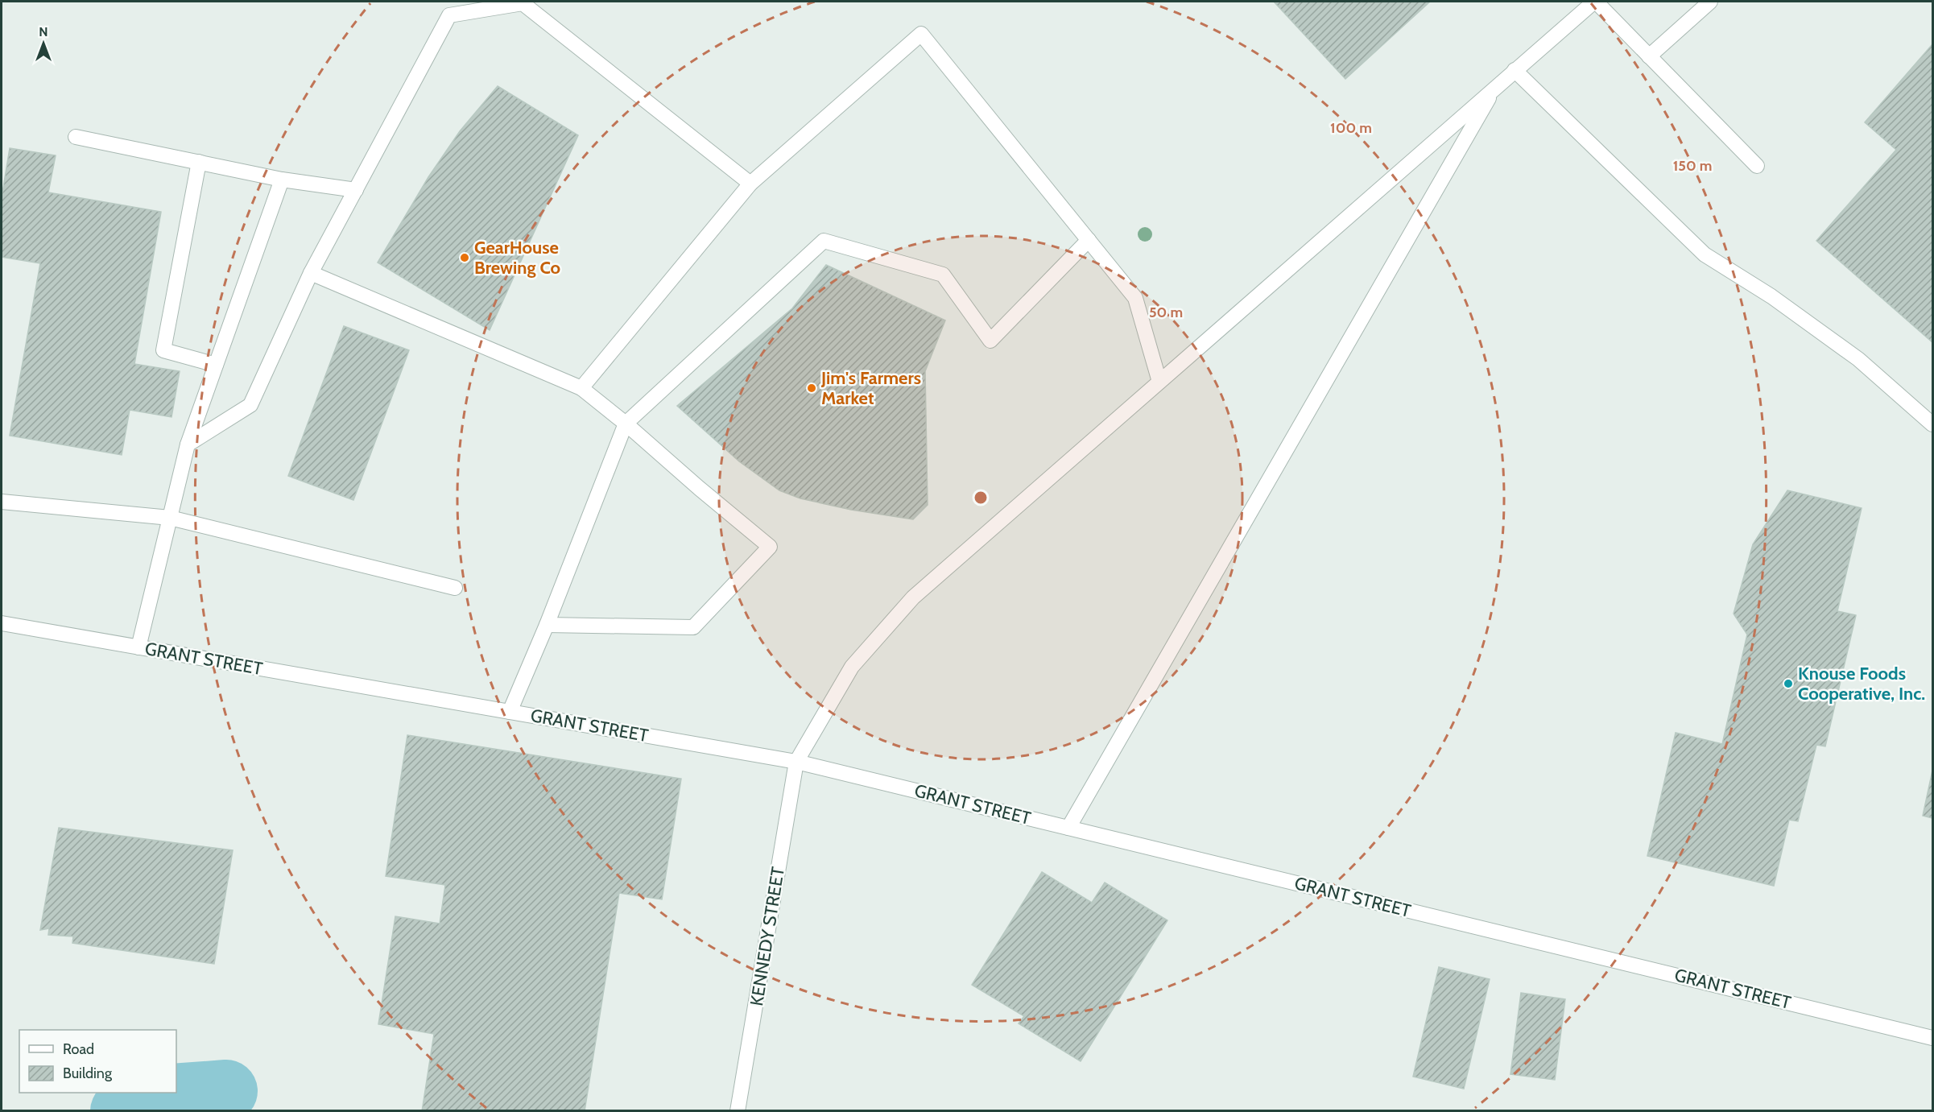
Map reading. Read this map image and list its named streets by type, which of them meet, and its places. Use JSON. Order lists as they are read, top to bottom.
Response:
{
  "streets": {
    "street": ["GRANT STREET", "KENNEDY STREET"]
  },
  "crossings": [
    ["GRANT STREET", "KENNEDY STREET"]
  ],
  "places": ["GearHouse Brewing Co", "Jim's Farmers Market", "Knouse Foods Cooperative, Inc."],
  "legend": ["Road", "Building"],
  "north": "top",
  "rings": ["100 m", "150 m", "50 m"]
}
